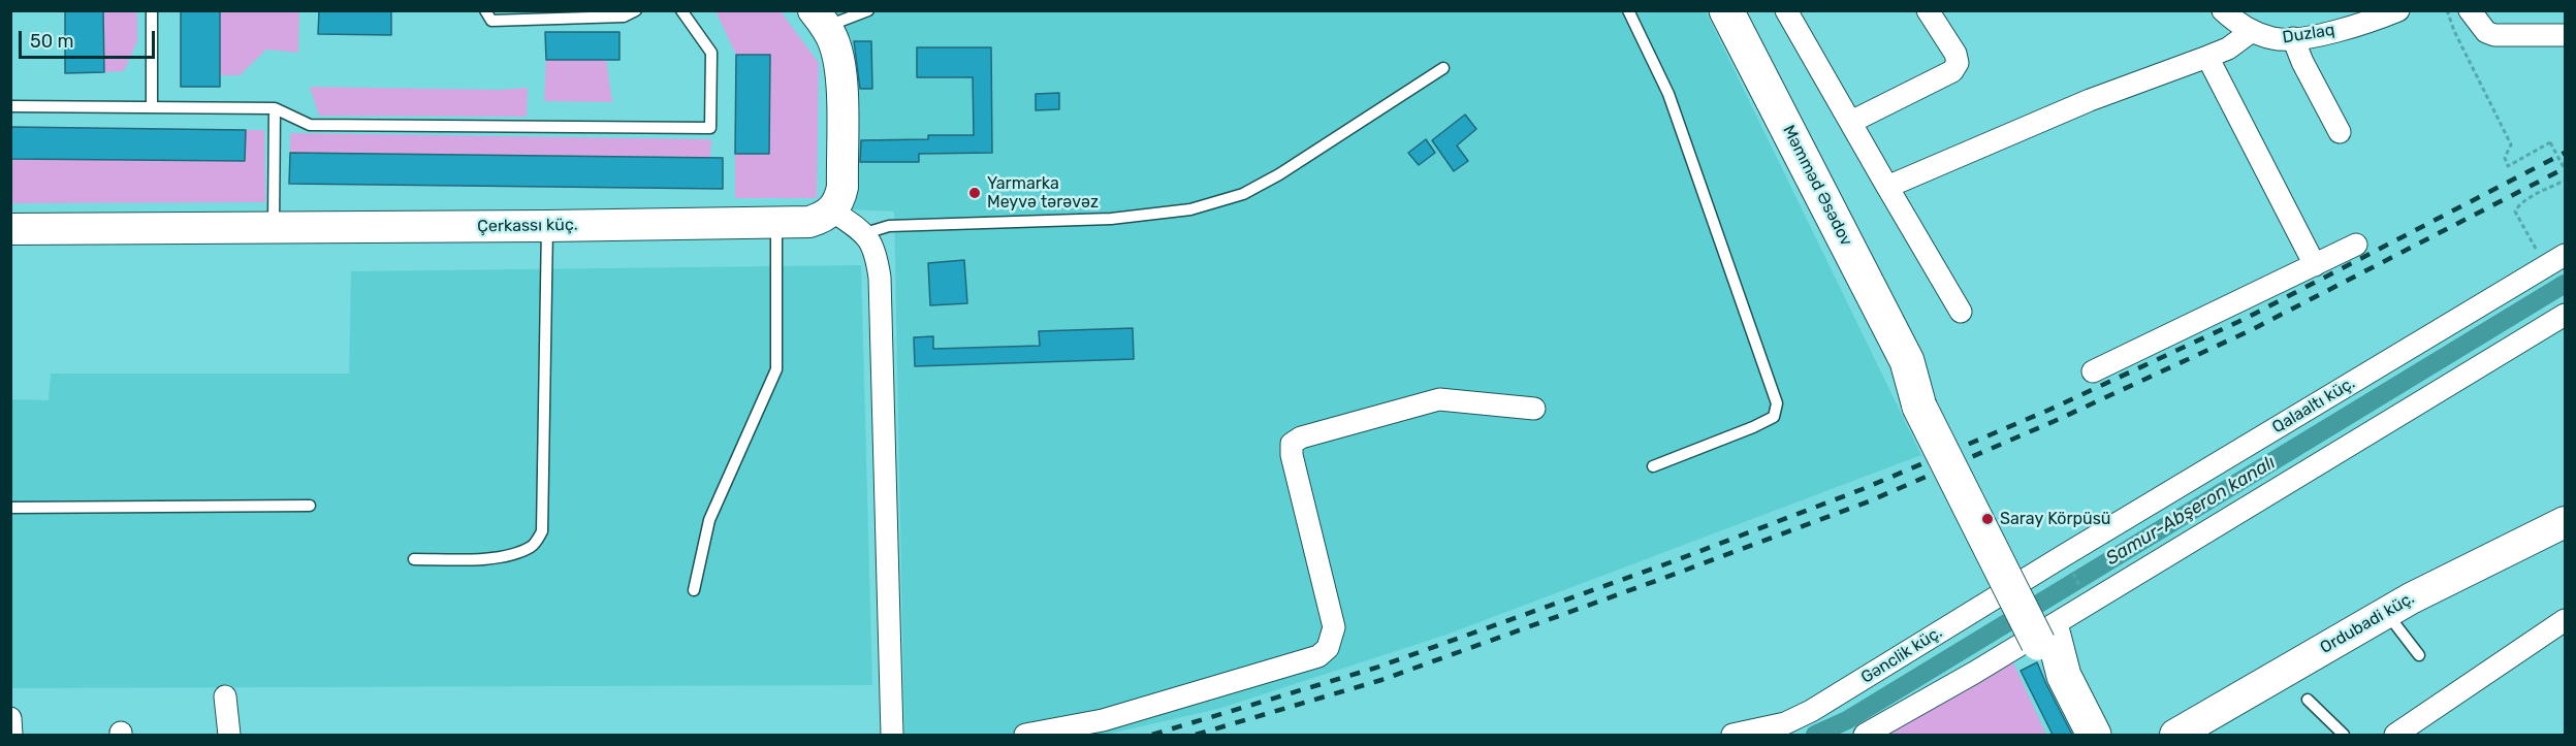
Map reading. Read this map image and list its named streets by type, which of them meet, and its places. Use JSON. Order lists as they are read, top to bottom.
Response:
{
  "streets": {
    "main road": ["Məmməd Əsədov"],
    "street": [
      "Duzlaq",
      "Çerkassı küç.",
      "Qalaaltı küç.",
      "Ordubadi küç.",
      "Gənclik küç."
    ]
  },
  "crossings": [
    ["Qalaaltı küç.", "Gənclik küç."]
  ],
  "water": ["Samur-Abşeron kanalı"],
  "places": ["Yarmarka Meyvә tәrәvәz", "Saray Körpüsü"],
  "scale_bar": "50 m"
}
